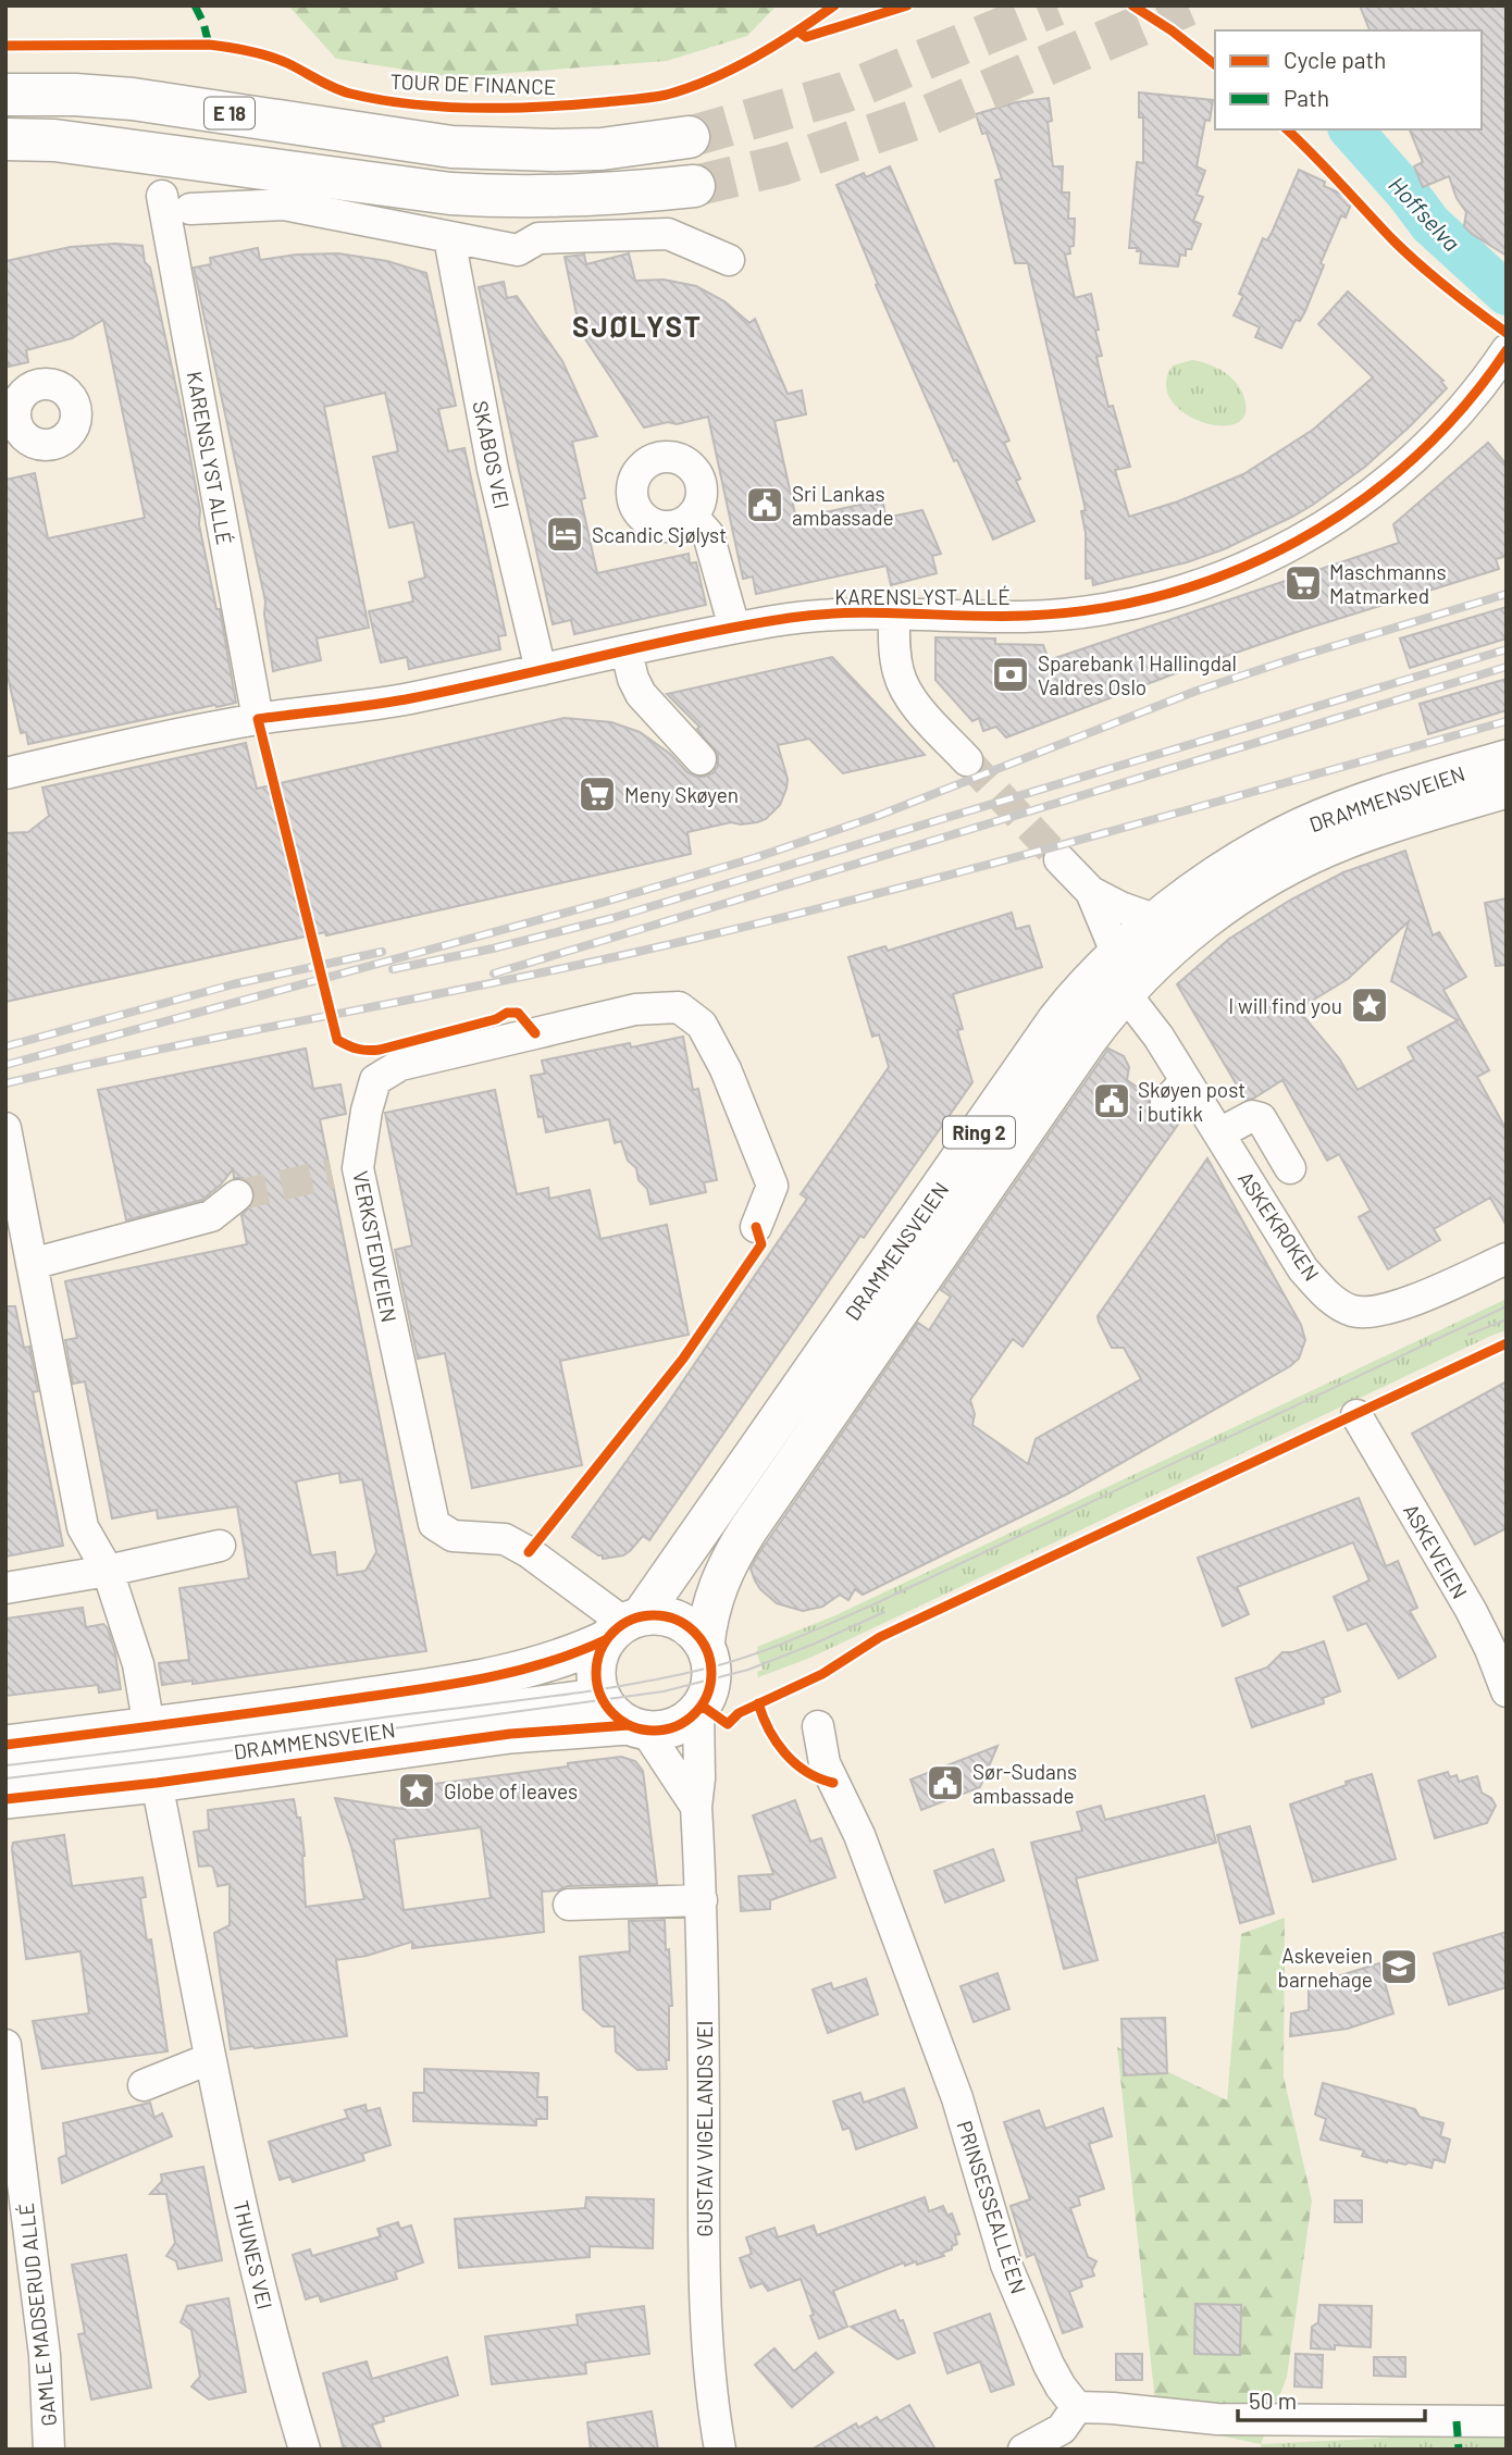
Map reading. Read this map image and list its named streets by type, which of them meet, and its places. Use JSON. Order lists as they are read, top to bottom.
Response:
{
  "streets": {
    "highway": ["E 18"],
    "main road": ["DRAMMENSVEIEN", "Ring 2"],
    "street": [
      "SKABOS VEI",
      "KARENSLYST ALLÉ",
      "ASKEKROKEN",
      "VERKSTEDVEIEN",
      "ASKEVEIEN",
      "GUSTAV VIGELANDS VEI",
      "PRINSESSEALLÉEN",
      "THUNES VEI",
      "GAMLE MADSERUD ALLÉ"
    ],
    "cycle path": ["TOUR DE FINANCE"]
  },
  "crossings": [
    ["SKABOS VEI", "KARENSLYST ALLÉ"],
    ["DRAMMENSVEIEN", "ASKEKROKEN"],
    ["DRAMMENSVEIEN", "VERKSTEDVEIEN"],
    ["DRAMMENSVEIEN", "GUSTAV VIGELANDS VEI"],
    ["DRAMMENSVEIEN", "THUNES VEI"],
    ["VERKSTEDVEIEN", "GUSTAV VIGELANDS VEI"]
  ],
  "districts": ["SJØLYST"],
  "water": ["Hoffselva"],
  "places": {
    "public building": ["Sri Lankas ambassade", "Skøyen post i butikk", "Sør-Sudans ambassade"],
    "hotel": ["Scandic Sjølyst"],
    "supermarket": ["Maschmanns Matmarked", "Meny Skøyen"],
    "bank": ["Sparebank 1 Hallingdal Valdres Oslo"],
    "place": ["I will find you", "Globe of leaves"],
    "school or university": ["Askeveien barnehage"]
  },
  "legend": ["Cycle path", "Path"],
  "scale_bar": "50 m"
}
